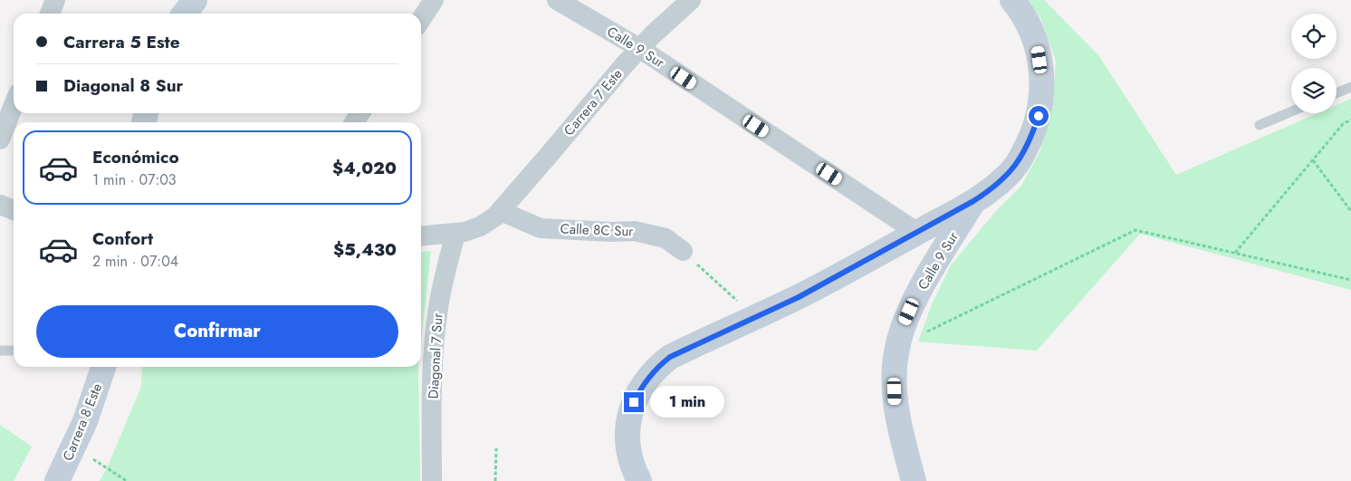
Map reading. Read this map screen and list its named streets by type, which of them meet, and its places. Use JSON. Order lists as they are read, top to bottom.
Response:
{
  "streets": {
    "street": [
      "Calle 9 Sur",
      "Carrera 7 Este",
      "Calle 8C Sur",
      "Diagonal 7 Sur",
      "Carrera 8 Este"
    ]
  },
  "crossings": [
    ["Calle 9 Sur", "Carrera 7 Este"],
    ["Carrera 7 Este", "Calle 8C Sur"]
  ],
  "page": {
    "banner": ["Carrera 5 Este", "Diagonal 8 Sur"],
    "list": [
      {
        "name": "Económico",
        "note": "1 min · 07:03",
        "value": "$4,020"
      },
      {
        "name": "Confort",
        "note": "2 min · 07:04",
        "value": "$5,430"
      }
    ],
    "buttons": "Confirmar",
    "bubble": "1 min"
  }
}
